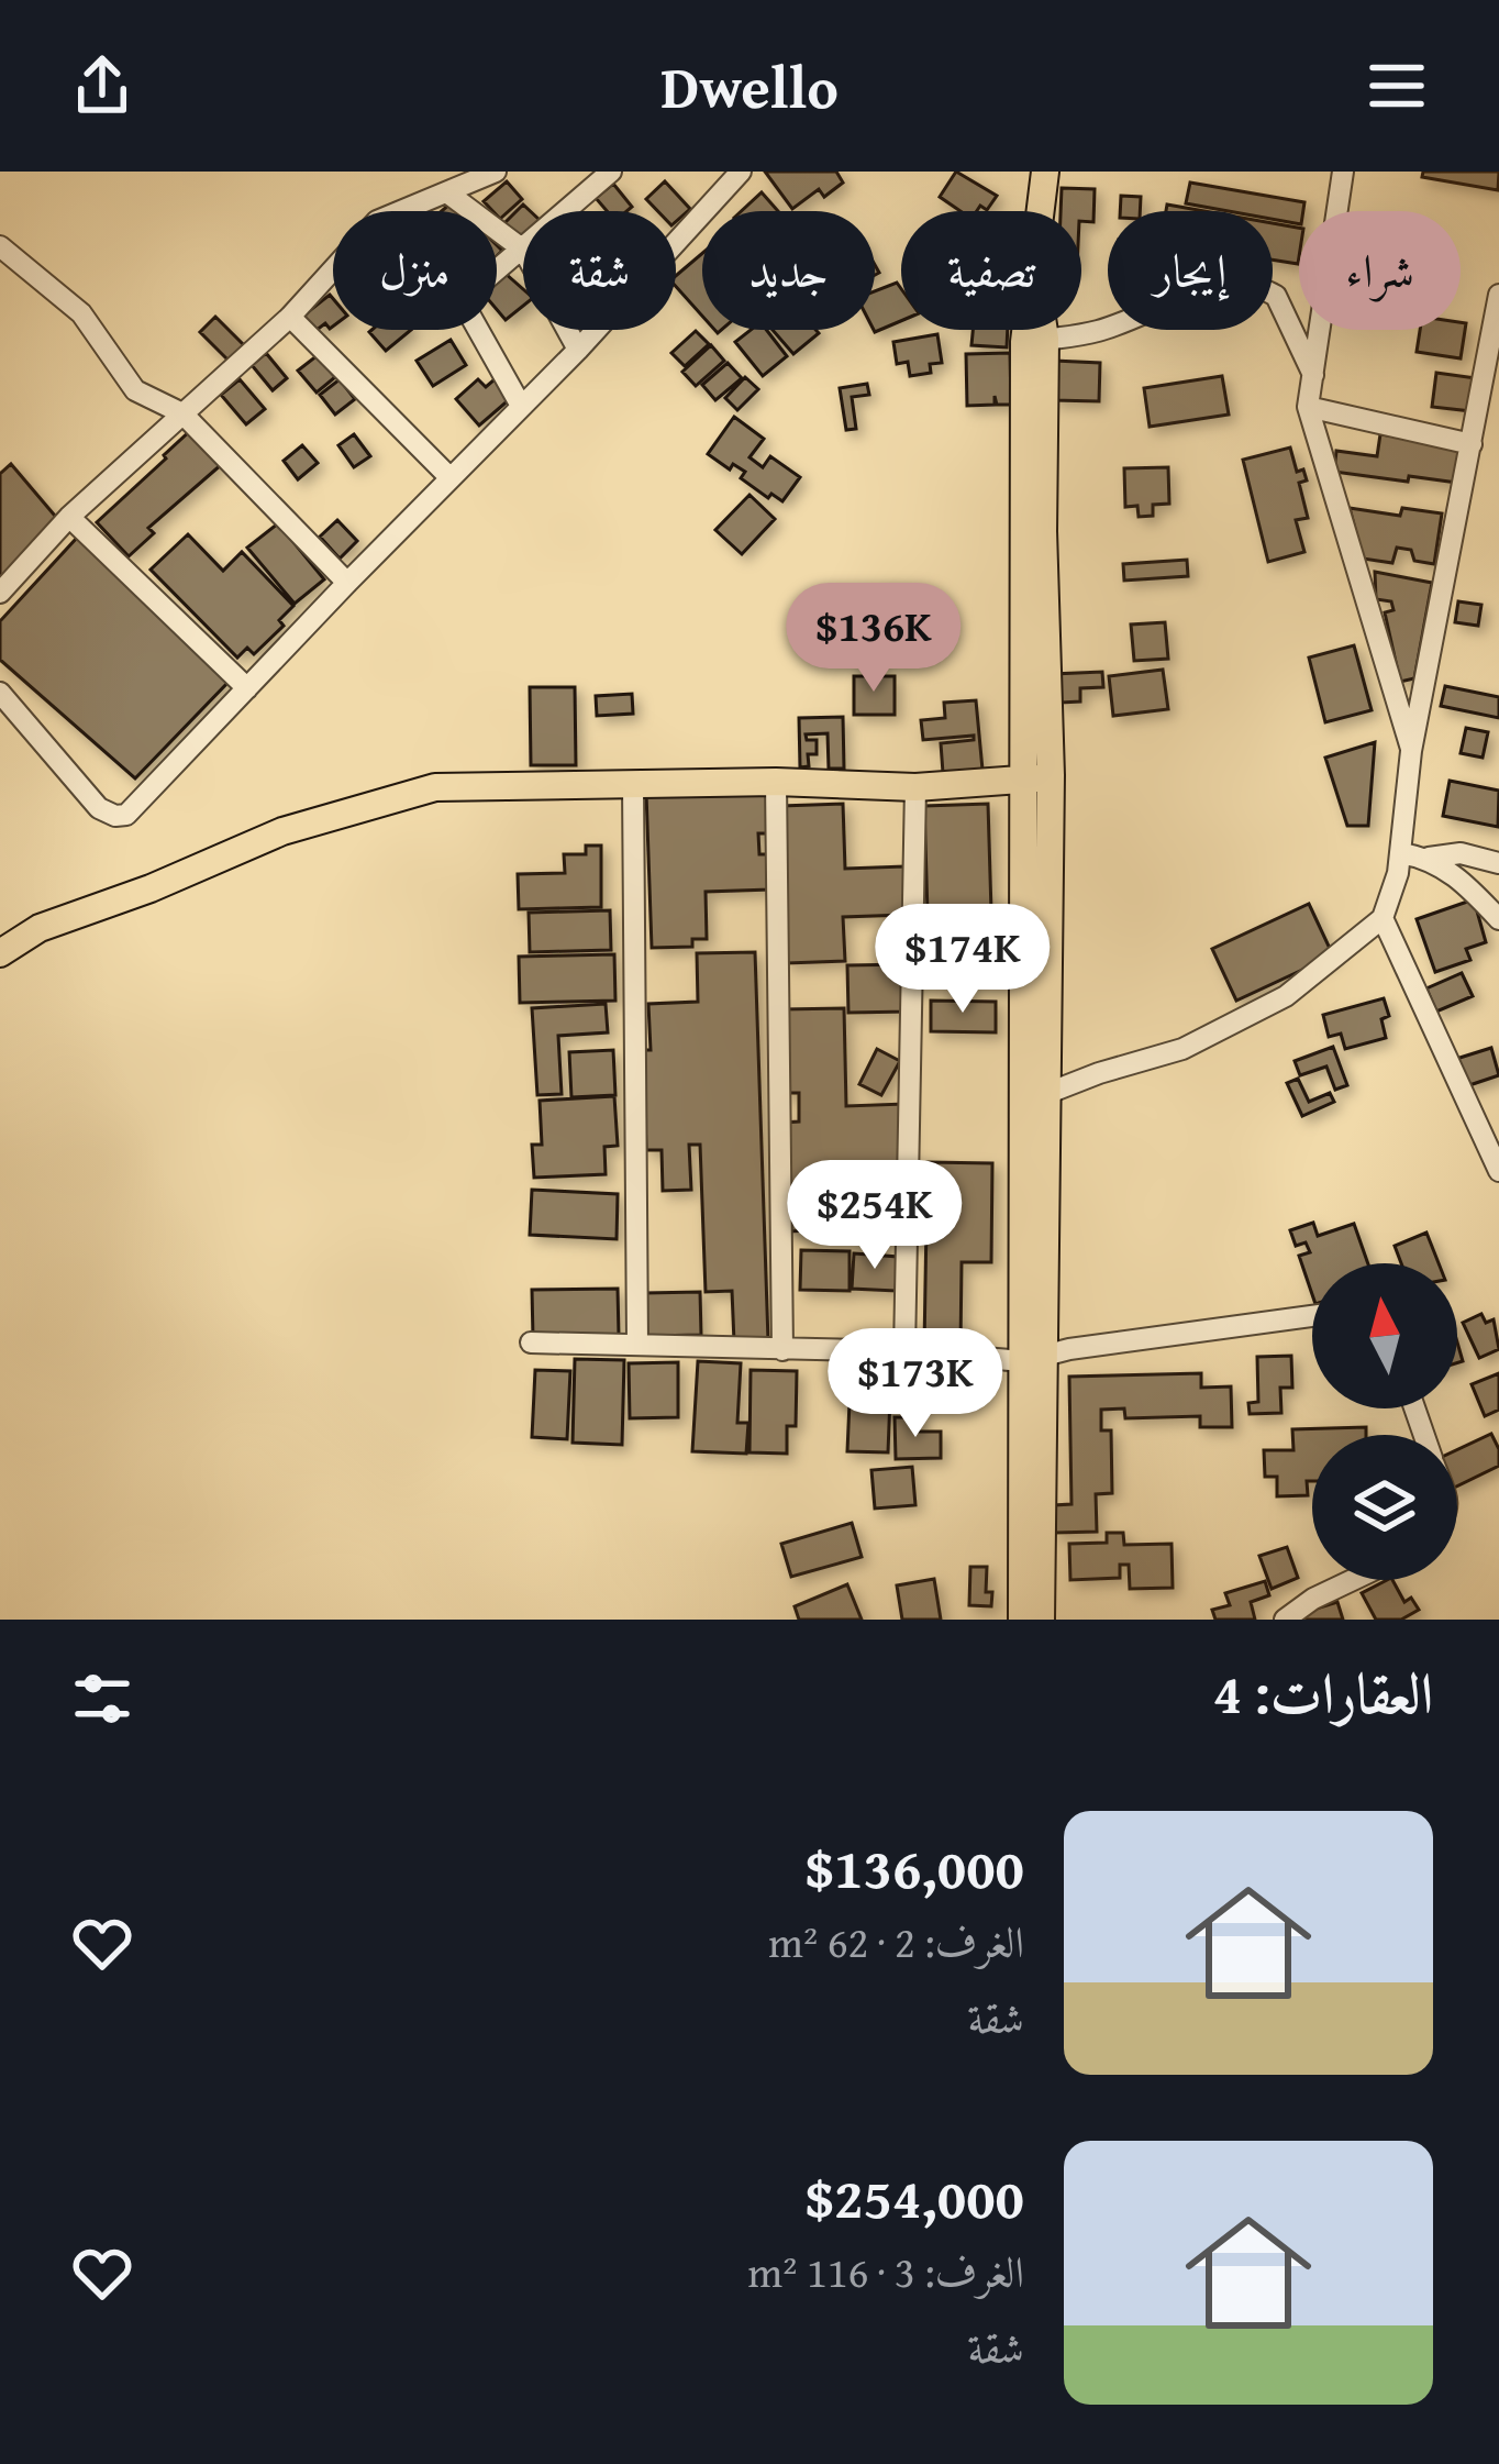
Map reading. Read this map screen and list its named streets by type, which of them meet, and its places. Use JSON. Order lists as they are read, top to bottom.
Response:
{
  "north": "top",
  "page": {
    "header": "Dwello",
    "chip": [
      "شراء",
      "إيجار",
      "تصفية",
      "جديد",
      "شقة",
      "منزل"
    ],
    "price": [
      "$136K",
      "$174K",
      "$254K",
      "$173K"
    ],
    "heading": "العقارات: 4",
    "list": [
      {
        "name": "$136,000",
        "note": "الغرف: 2 · 62 m² · شقة"
      },
      {
        "name": "$254,000",
        "note": "الغرف: 3 · 116 m² · شقة"
      }
    ]
  }
}
